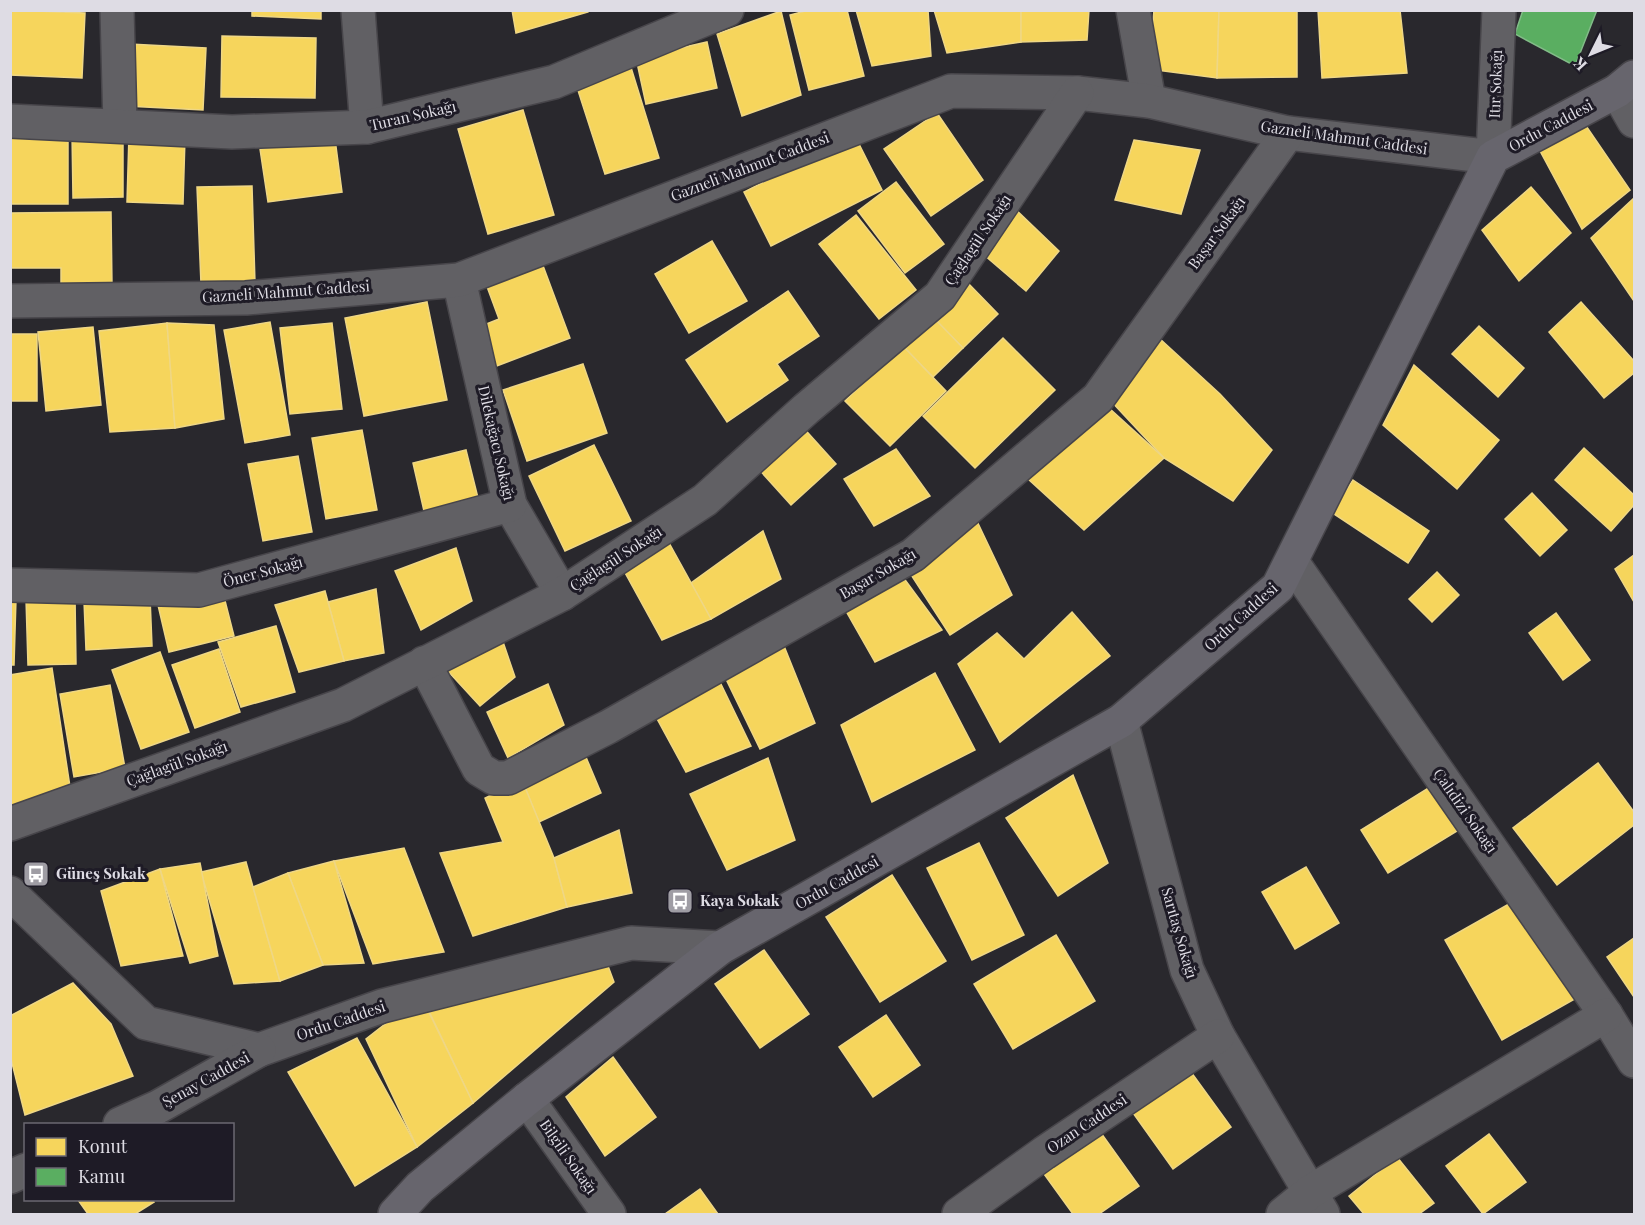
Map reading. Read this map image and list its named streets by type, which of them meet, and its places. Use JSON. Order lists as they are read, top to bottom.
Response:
{
  "streets": {
    "street": [
      "Itır Sokağı",
      "Turan Sokağı",
      "Ordu Caddesi",
      "Gazneli Mahmut Caddesi",
      "Başar Sokağı",
      "Çağlagül Sokağı",
      "Dilekağacı Sokağı",
      "Öner Sokağı",
      "Çalıdizi Sokağı",
      "Sarıtaş Sokağı",
      "Şenay Caddesi",
      "Ozan Caddesi",
      "Bilgili Sokağı"
    ]
  },
  "crossings": [
    ["Itır Sokağı", "Ordu Caddesi"],
    ["Itır Sokağı", "Gazneli Mahmut Caddesi"],
    ["Ordu Caddesi", "Gazneli Mahmut Caddesi"],
    ["Ordu Caddesi", "Çalıdizi Sokağı"],
    ["Ordu Caddesi", "Sarıtaş Sokağı"],
    ["Ordu Caddesi", "Şenay Caddesi"],
    ["Ordu Caddesi", "Bilgili Sokağı"],
    ["Gazneli Mahmut Caddesi", "Başar Sokağı"],
    ["Gazneli Mahmut Caddesi", "Çağlagül Sokağı"],
    ["Gazneli Mahmut Caddesi", "Dilekağacı Sokağı"],
    ["Başar Sokağı", "Çağlagül Sokağı"],
    ["Çağlagül Sokağı", "Dilekağacı Sokağı"],
    ["Dilekağacı Sokağı", "Öner Sokağı"],
    ["Sarıtaş Sokağı", "Ozan Caddesi"]
  ],
  "places": {
    "bus stop": ["Güneş Sokak", "Kaya Sokak"]
  },
  "legend": ["Konut", "Kamu"],
  "north": "bottom left"
}
